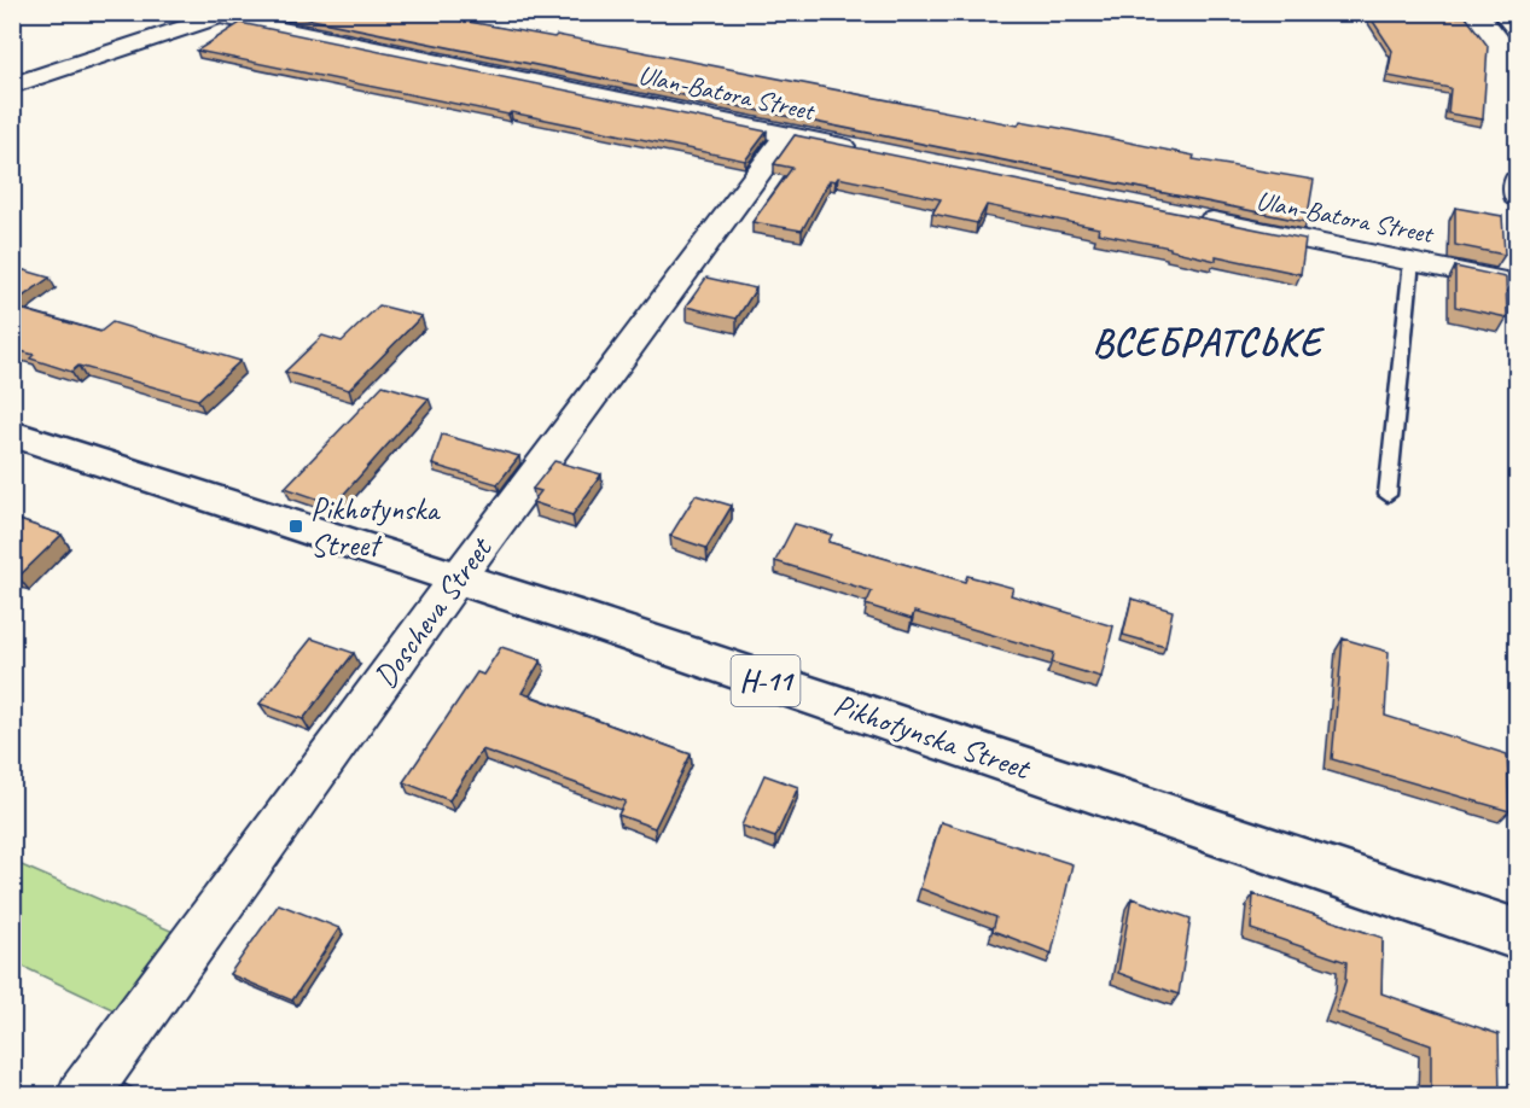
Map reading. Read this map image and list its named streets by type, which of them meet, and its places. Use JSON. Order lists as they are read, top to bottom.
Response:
{
  "streets": {
    "main road": ["Н-11", "Pikhotynska Street"],
    "street": ["Ulan-Batora Street", "Doscheva Street"]
  },
  "crossings": [
    ["Ulan-Batora Street", "Doscheva Street"],
    ["Doscheva Street", "Pikhotynska Street"]
  ],
  "districts": ["ВСЕБРАТСЬКЕ"],
  "places": {
    "transit": ["Pikhotynska Street"]
  }
}
